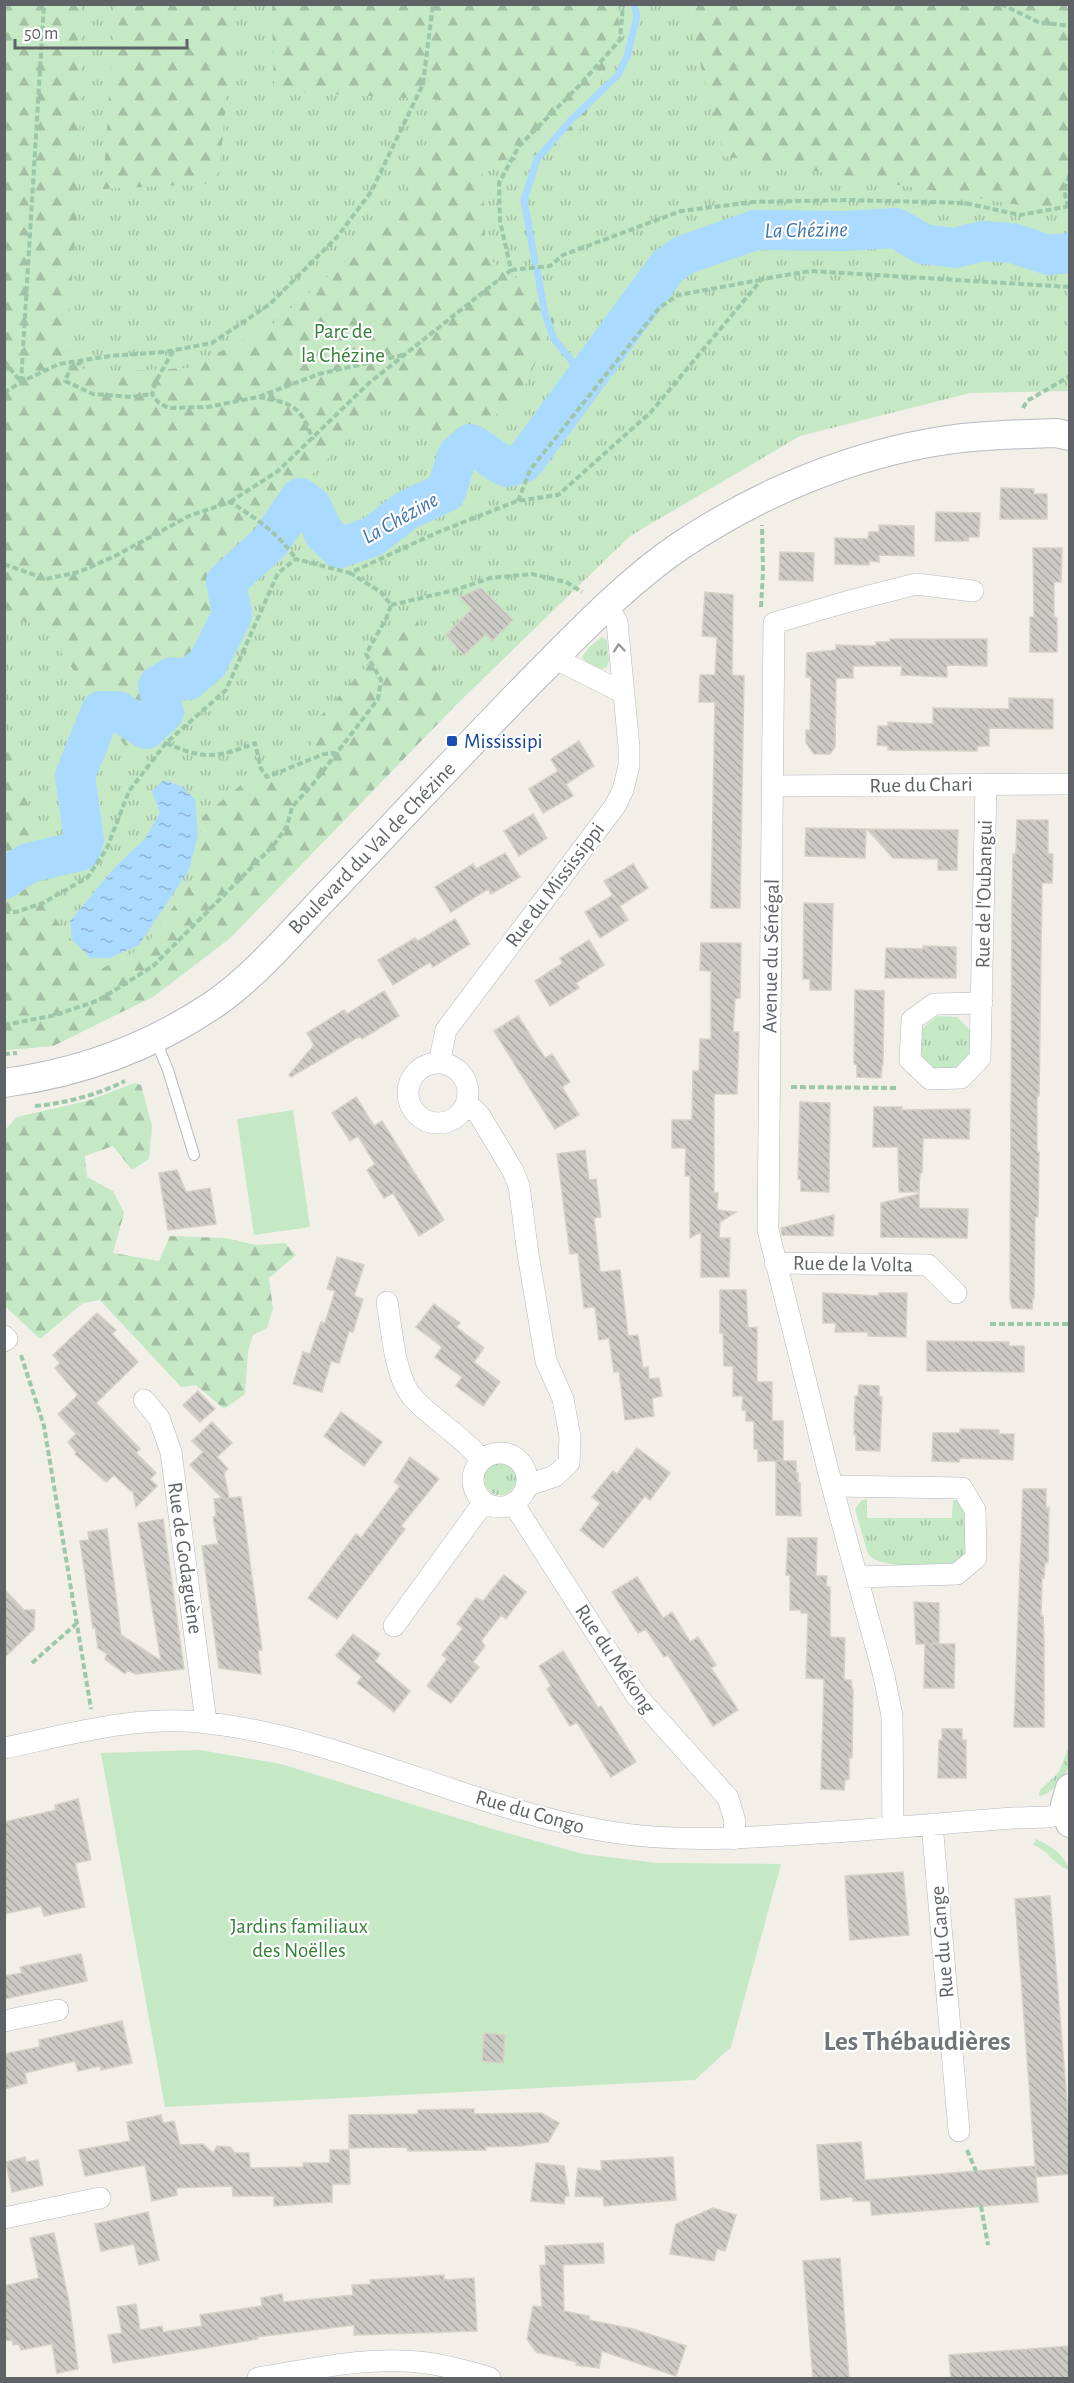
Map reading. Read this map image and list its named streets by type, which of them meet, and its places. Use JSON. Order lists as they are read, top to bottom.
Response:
{
  "streets": {
    "street": [
      "Rue du Chari",
      "Boulevard du Val de Chézine",
      "Rue du Mississippi",
      "Rue de l'Oubangui",
      "Avenue du Sénégal",
      "Rue de la Volta",
      "Rue de Godaguène",
      "Rue du Mékong",
      "Rue du Congo",
      "Rue du Gange"
    ]
  },
  "crossings": [
    ["Rue du Chari", "Rue de l'Oubangui"],
    ["Rue du Chari", "Avenue du Sénégal"],
    ["Boulevard du Val de Chézine", "Rue du Mississippi"],
    ["Avenue du Sénégal", "Rue de la Volta"],
    ["Avenue du Sénégal", "Rue du Congo"],
    ["Rue de Godaguène", "Rue du Congo"],
    ["Rue du Mékong", "Rue du Congo"],
    ["Rue du Congo", "Rue du Gange"]
  ],
  "districts": ["Les Thébaudières"],
  "water": ["La Chézine"],
  "parks": ["Parc de la Chézine", "Jardins familiaux des Noëlles"],
  "places": {
    "transit": ["Mississipi"]
  },
  "scale_bar": "50 m"
}
